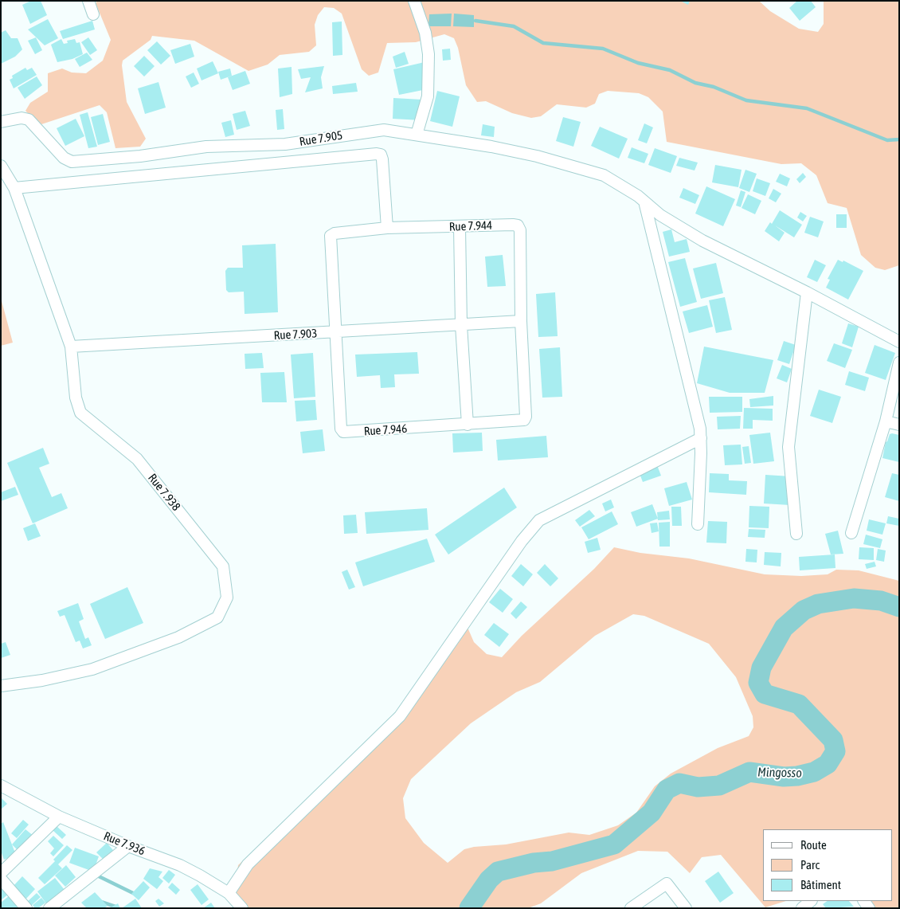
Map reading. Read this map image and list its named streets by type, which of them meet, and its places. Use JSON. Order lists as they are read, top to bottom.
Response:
{
  "streets": {
    "street": [
      "Rue 7.905",
      "Rue 7.944",
      "Rue 7.903",
      "Rue 7.946",
      "Rue 7.938",
      "Rue 7.936"
    ]
  },
  "crossings": [
    ["Rue 7.944", "Rue 7.903"],
    ["Rue 7.944", "Rue 7.946"],
    ["Rue 7.903", "Rue 7.946"],
    ["Rue 7.903", "Rue 7.938"]
  ],
  "water": ["Mingosso"],
  "legend": ["Route", "Parc", "Bâtiment"]
}
